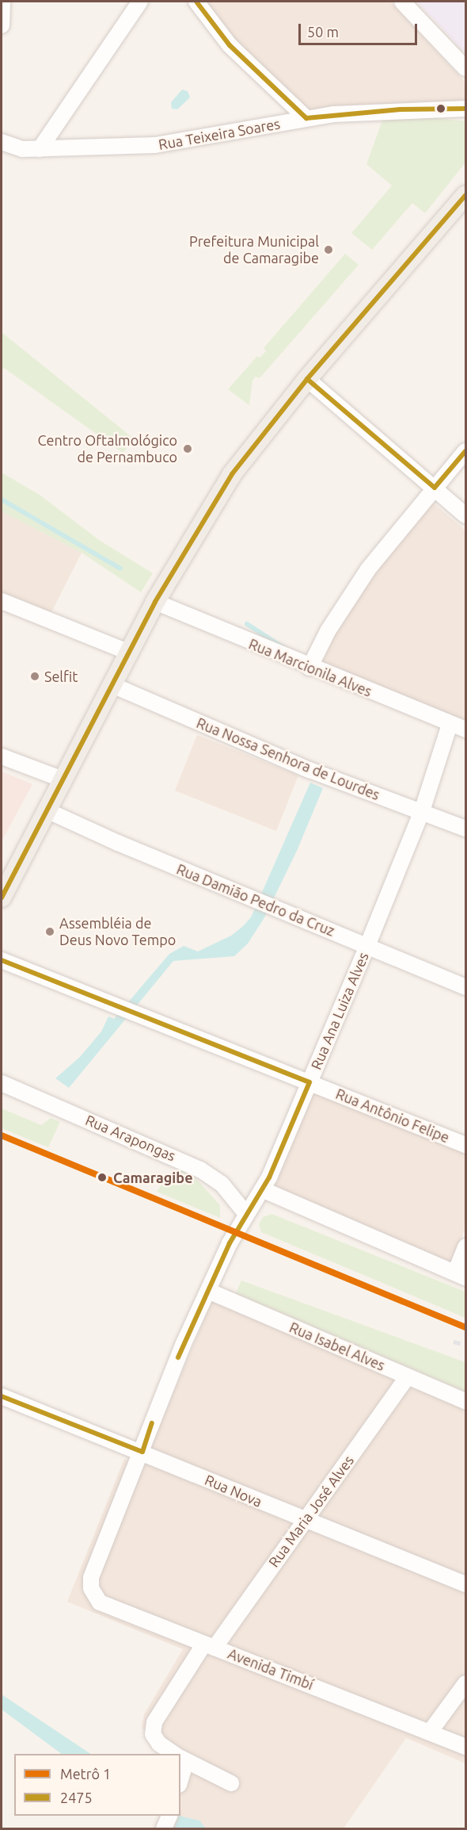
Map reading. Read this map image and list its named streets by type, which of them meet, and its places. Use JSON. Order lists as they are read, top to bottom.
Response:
{
  "streets": {
    "street": [
      "Rua Teixeira Soares",
      "Rua Marcionila Alves",
      "Rua Nossa Senhora de Lourdes",
      "Rua Damião Pedro da Cruz",
      "Rua Ana Luiza Alves",
      "Rua Antônio Felipe",
      "Rua Arapongas",
      "Rua Isabel Alves",
      "Rua Nova",
      "Rua Maria José Alves",
      "Avenida Timbí"
    ]
  },
  "crossings": [
    ["Rua Marcionila Alves", "Rua Ana Luiza Alves"],
    ["Rua Nossa Senhora de Lourdes", "Rua Ana Luiza Alves"],
    ["Rua Damião Pedro da Cruz", "Rua Ana Luiza Alves"],
    ["Rua Ana Luiza Alves", "Rua Antônio Felipe"],
    ["Rua Ana Luiza Alves", "Rua Arapongas"],
    ["Rua Ana Luiza Alves", "Rua Isabel Alves"],
    ["Rua Ana Luiza Alves", "Rua Nova"],
    ["Rua Ana Luiza Alves", "Avenida Timbí"],
    ["Rua Isabel Alves", "Rua Maria José Alves"],
    ["Rua Nova", "Rua Maria José Alves"],
    ["Rua Maria José Alves", "Avenida Timbí"]
  ],
  "places": [
    "Prefeitura Municipal de Camaragibe",
    "Centro Oftalmológico de Pernambuco",
    "Selfit",
    "Assembléia de Deus Novo Tempo",
    "Camaragibe"
  ],
  "lines": ["transit line 2475", "metro line 1"],
  "legend": ["Metrô 1", "2475"],
  "scale_bar": "50 m"
}
